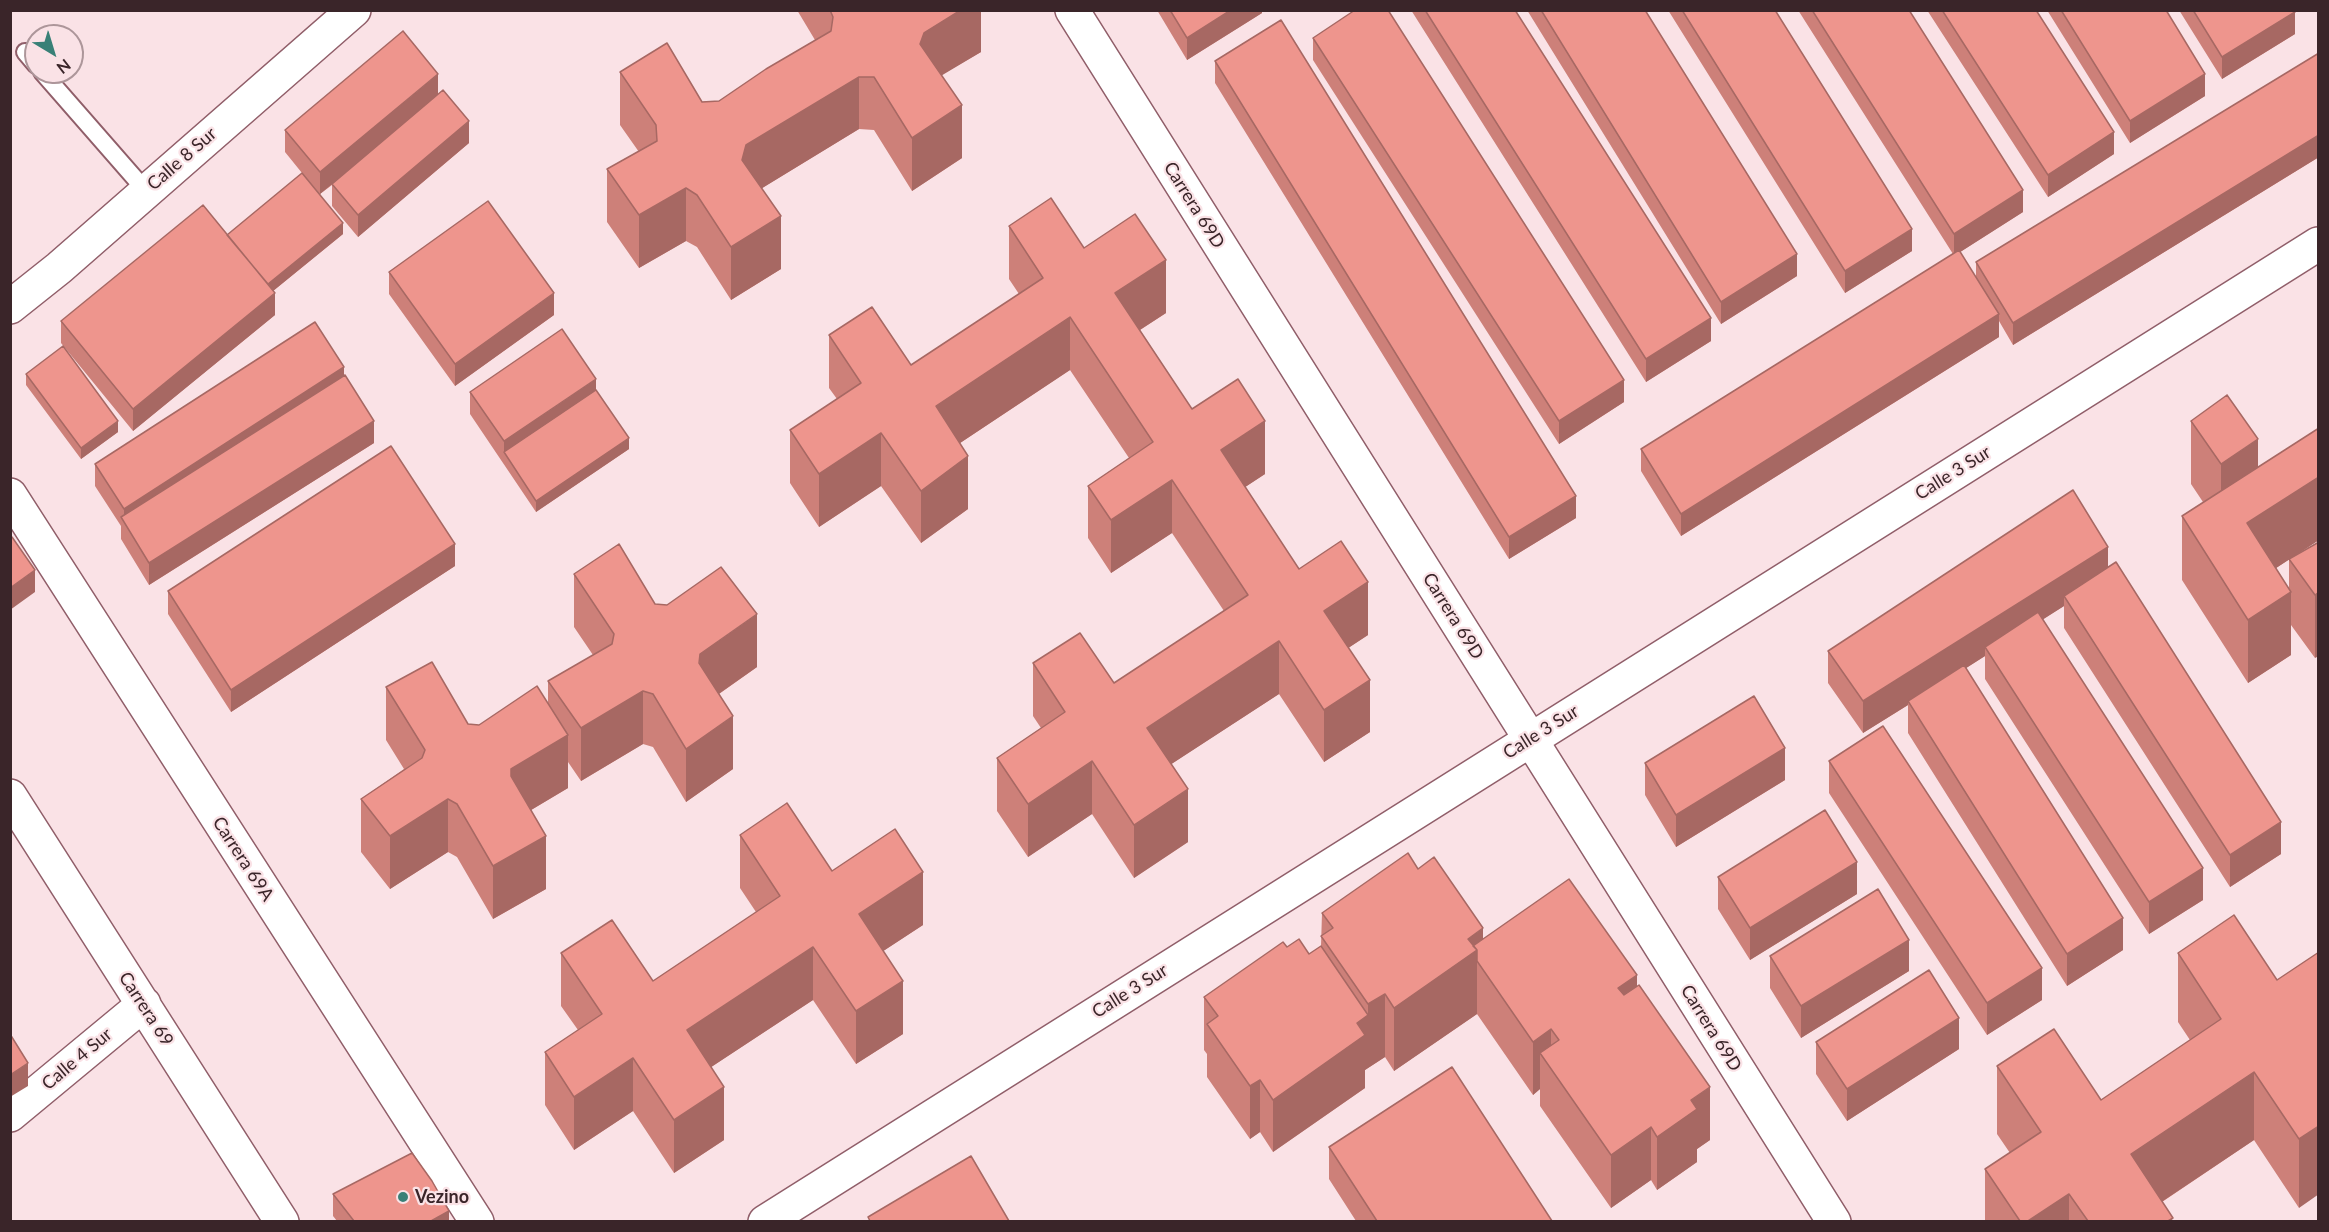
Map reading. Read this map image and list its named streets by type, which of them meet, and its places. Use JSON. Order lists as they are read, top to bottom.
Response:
{
  "streets": {
    "street": [
      "Calle 8 Sur",
      "Carrera 69D",
      "Calle 3 Sur",
      "Carrera 69A",
      "Carrera 69",
      "Calle 4 Sur"
    ]
  },
  "crossings": [
    ["Carrera 69D", "Calle 3 Sur"],
    ["Carrera 69", "Calle 4 Sur"]
  ],
  "places": ["Vezino"],
  "north": "bottom right"
}
